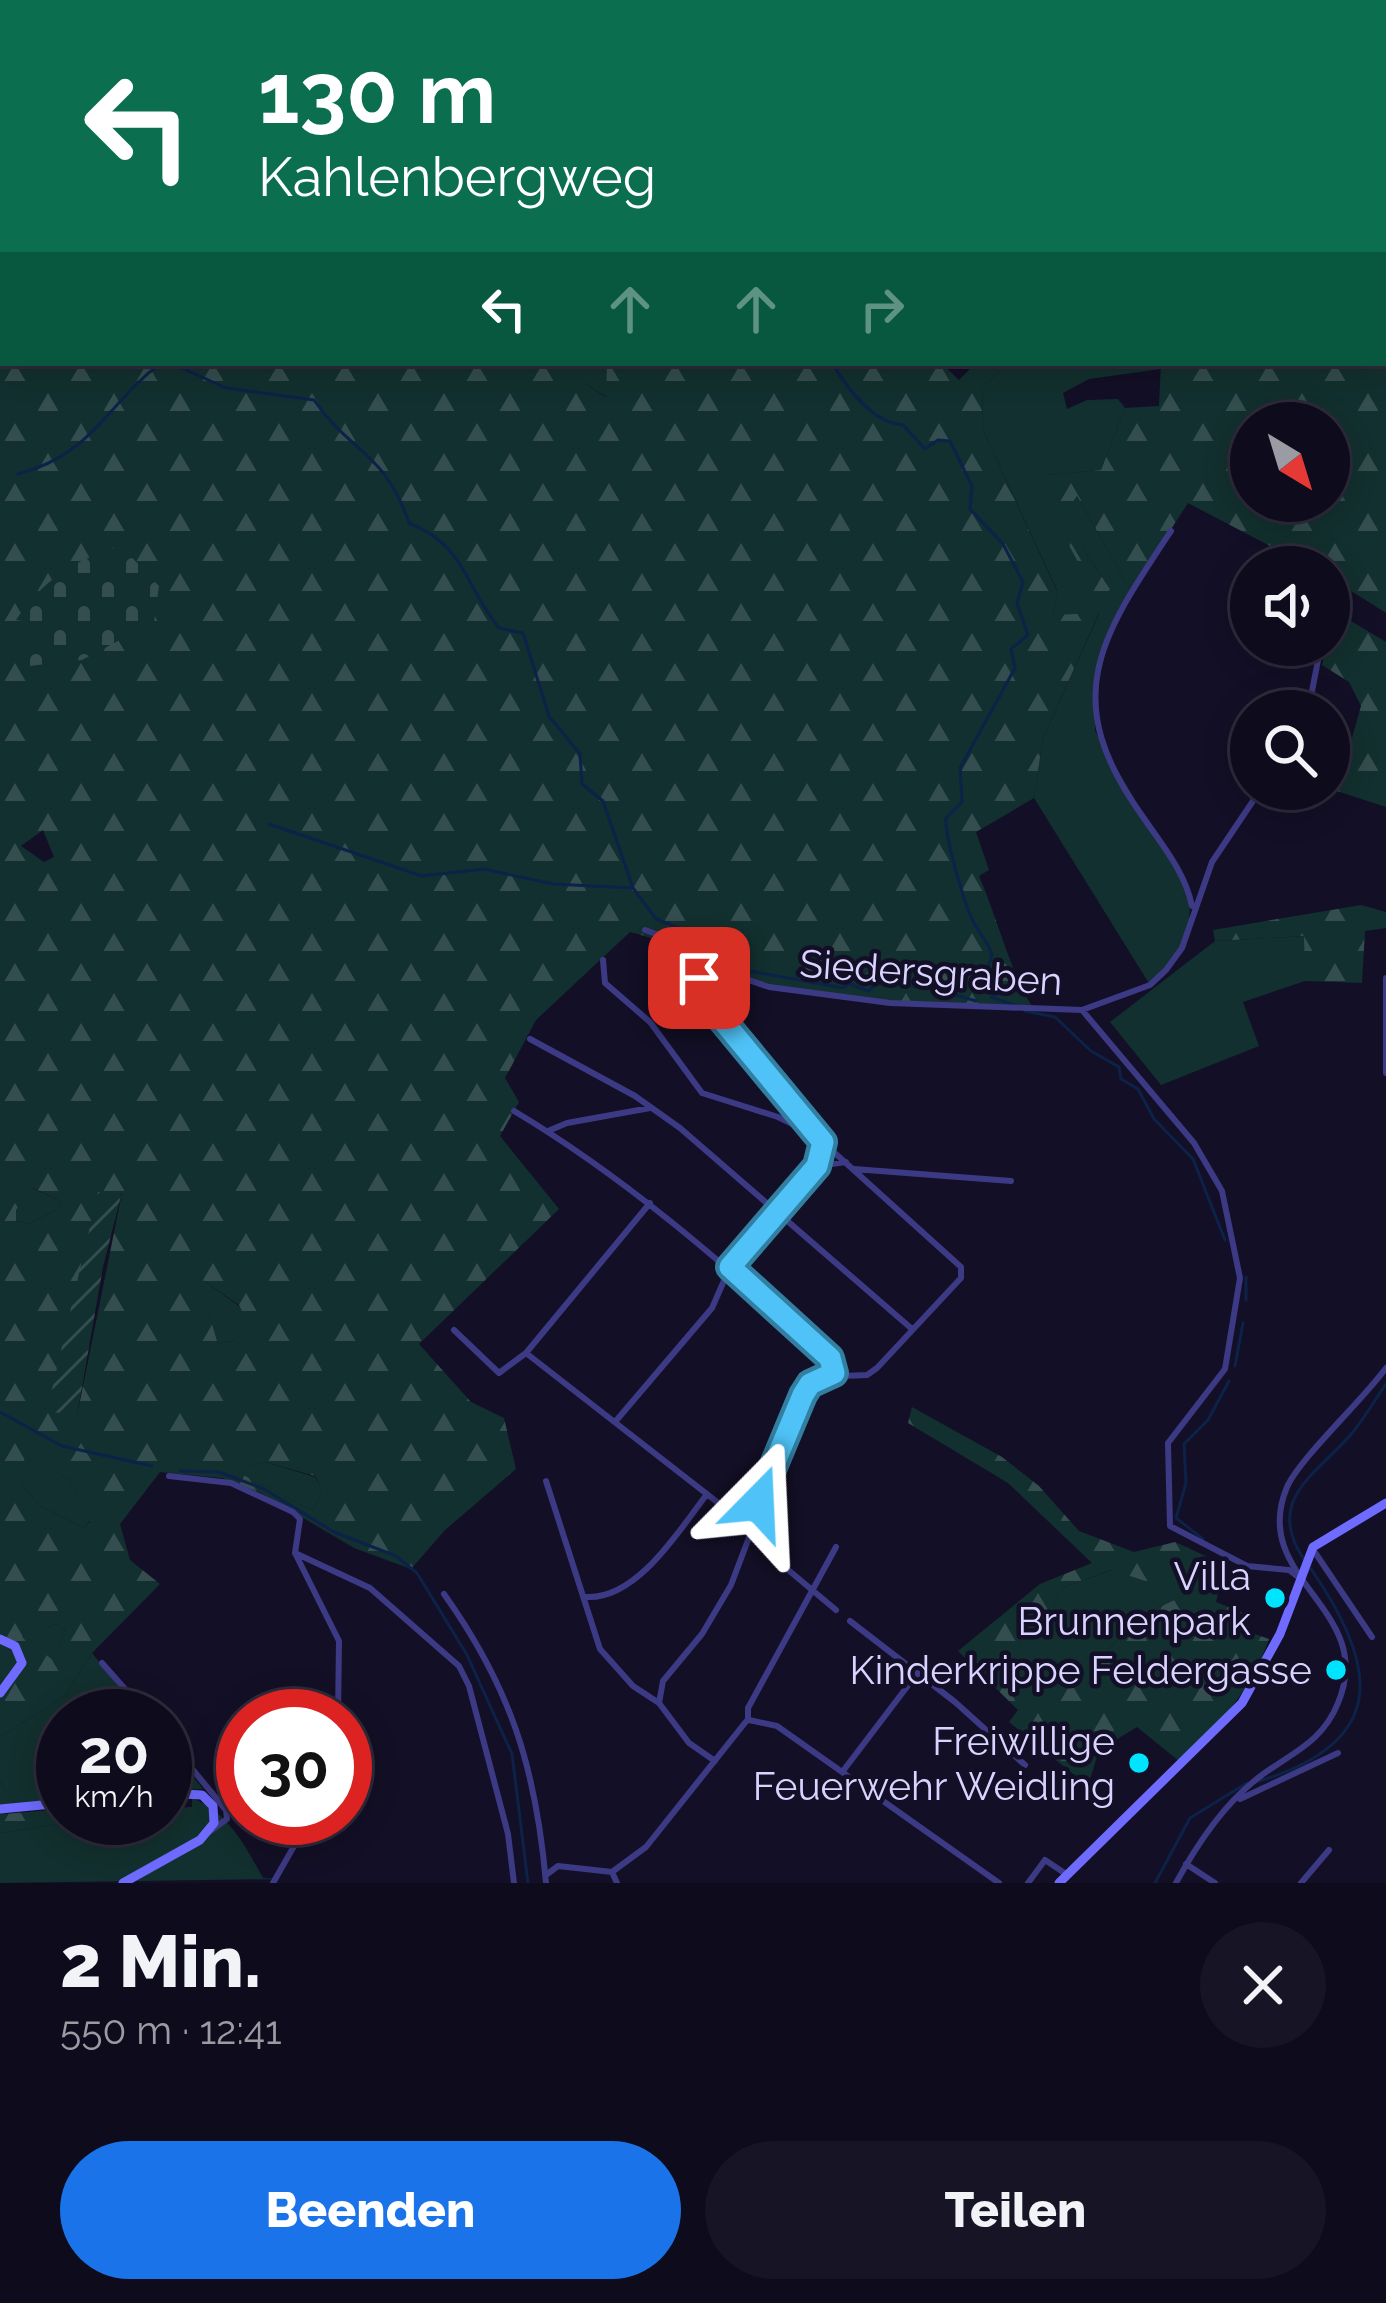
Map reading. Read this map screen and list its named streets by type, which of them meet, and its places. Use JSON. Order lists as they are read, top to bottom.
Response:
{
  "streets": {
    "street": ["Siedersgraben"]
  },
  "places": ["Villa Brunnenpark", "Kinderkrippe Feldergasse", "Freiwillige Feuerwehr Weidling"],
  "north": "bottom right",
  "page": {
    "turn": ["130 m", "Kahlenbergweg"],
    "speed": "20 km/h",
    "limit": "30",
    "heading": ["2 Min.", "550 m · 12:41"],
    "buttons": ["Beenden", "Teilen"]
  }
}
